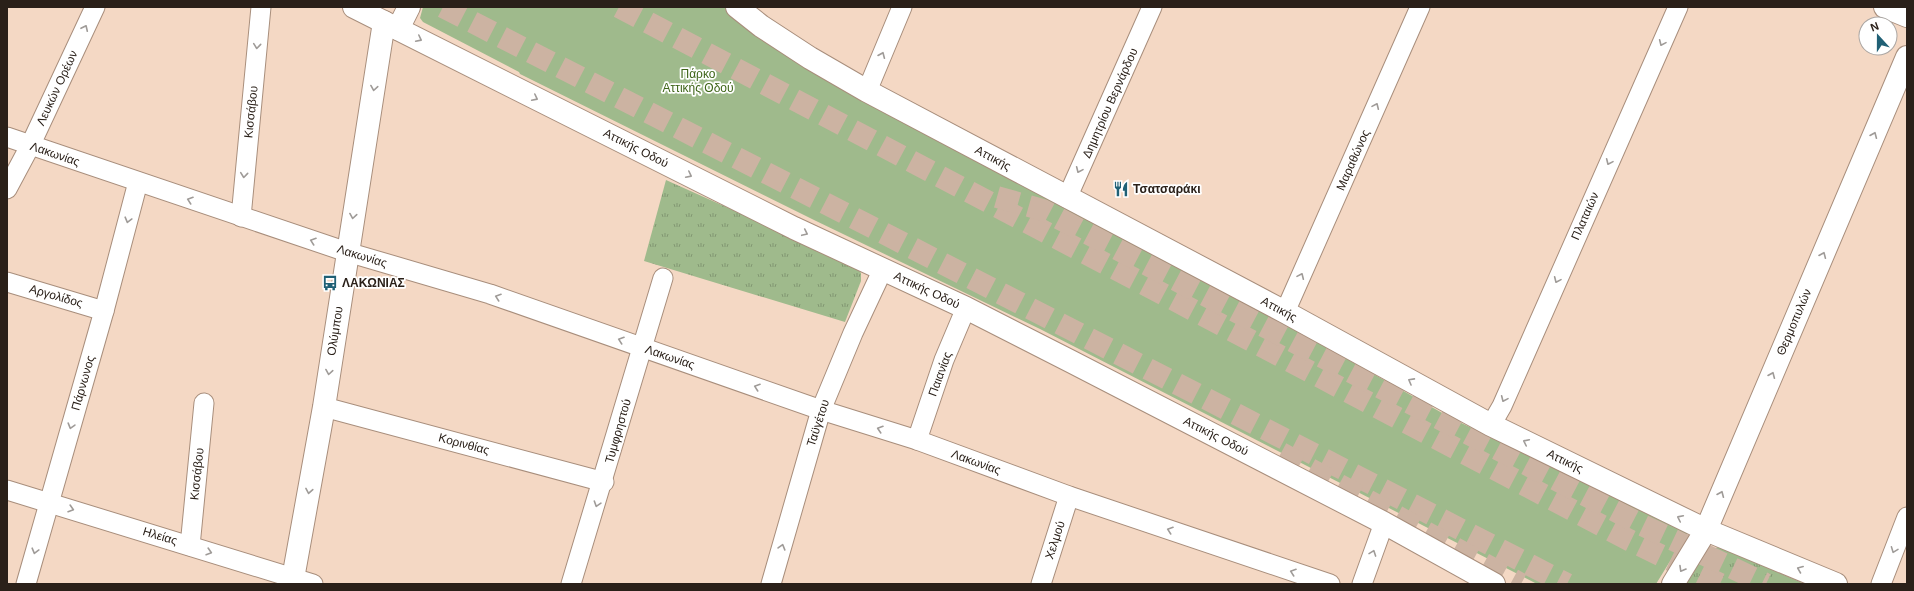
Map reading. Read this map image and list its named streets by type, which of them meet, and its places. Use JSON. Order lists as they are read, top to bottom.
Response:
{
  "streets": {
    "main road": [
      "Αττικής Οδού",
      "Αττικής",
      "Θερμοπυλών",
      "Ολύμπου"
    ],
    "street": [
      "Λευκών Ορέων",
      "Δημητρίου Βερνάρδου",
      "Κισσάβου",
      "Λακωνίας",
      "Μαραθώνος",
      "Πλαταιών",
      "Αργολίδος",
      "Παιανίας",
      "Πάρνωνος",
      "Ταϋγέτου",
      "Τυμφρηστού",
      "Κορινθίας",
      "Ηλείας",
      "Χελμού"
    ]
  },
  "crossings": [
    ["Λευκών Ορέων", "Λακωνίας"],
    ["Δημητρίου Βερνάρδου", "Αττικής"],
    ["Κισσάβου", "Λακωνίας"],
    ["Κισσάβου", "Ηλείας"],
    ["Αττικής Οδού", "Ολύμπου"],
    ["Αττικής Οδού", "Παιανίας"],
    ["Αττικής Οδού", "Ταϋγέτου"],
    ["Λακωνίας", "Ολύμπου"],
    ["Λακωνίας", "Παιανίας"],
    ["Λακωνίας", "Πάρνωνος"],
    ["Λακωνίας", "Ταϋγέτου"],
    ["Λακωνίας", "Τυμφρηστού"],
    ["Λακωνίας", "Χελμού"],
    ["Αττικής", "Μαραθώνος"],
    ["Αττικής", "Πλαταιών"],
    ["Αττικής", "Θερμοπυλών"],
    ["Αργολίδος", "Πάρνωνος"],
    ["Ολύμπου", "Κορινθίας"],
    ["Ολύμπου", "Ηλείας"],
    ["Πάρνωνος", "Ηλείας"],
    ["Τυμφρηστού", "Κορινθίας"]
  ],
  "one_way": [
    "Λευκών Ορέων",
    "Δημητρίου Βερνάρδου",
    "Κισσάβου",
    "Αττικής Οδού",
    "Λακωνίας",
    "Αττικής",
    "Μαραθώνος",
    "Πλαταιών",
    "Ολύμπου",
    "Πάρνωνος",
    "Ταϋγέτου",
    "Ηλείας"
  ],
  "parks": ["Πάρκο Αττικής Οδού"],
  "places": {
    "restaurant": ["Τσατσαράκι"],
    "bus stop": ["ΛΑΚΩΝΙΑΣ"]
  },
  "north": "top"
}
